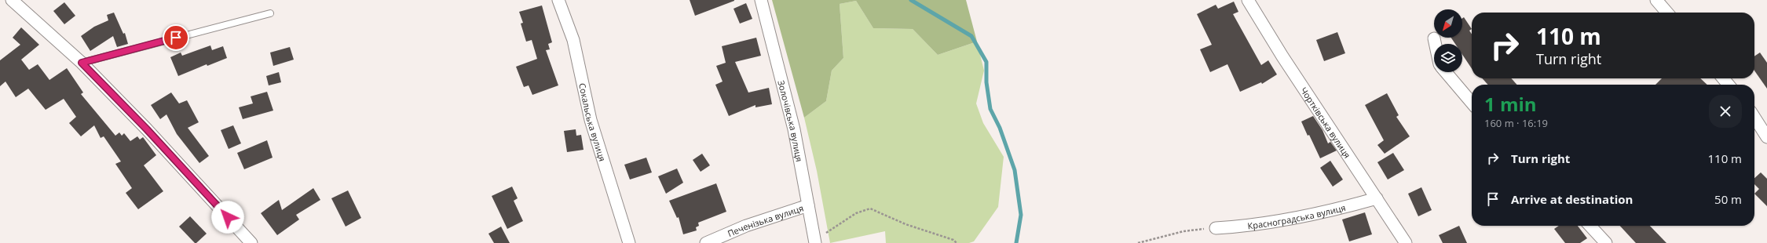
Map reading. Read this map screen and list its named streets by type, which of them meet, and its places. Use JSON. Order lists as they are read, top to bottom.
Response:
{
  "streets": {
    "street": [
      "Золочівська вулиця",
      "Сокальська вулиця",
      "Чортківська вулиця",
      "Красноградська вулиця",
      "Печенізька вулиця"
    ]
  },
  "crossings": [
    ["Золочівська вулиця", "Печенізька вулиця"],
    ["Чортківська вулиця", "Красноградська вулиця"]
  ],
  "north": "bottom left",
  "page": {
    "turn": ["110 m", "Turn right"],
    "heading": ["1 min", "160 m · 16:19"],
    "list": [
      {
        "name": "Turn right",
        "value": "110 m"
      },
      {
        "name": "Arrive at destination",
        "value": "50 m"
      }
    ]
  }
}
